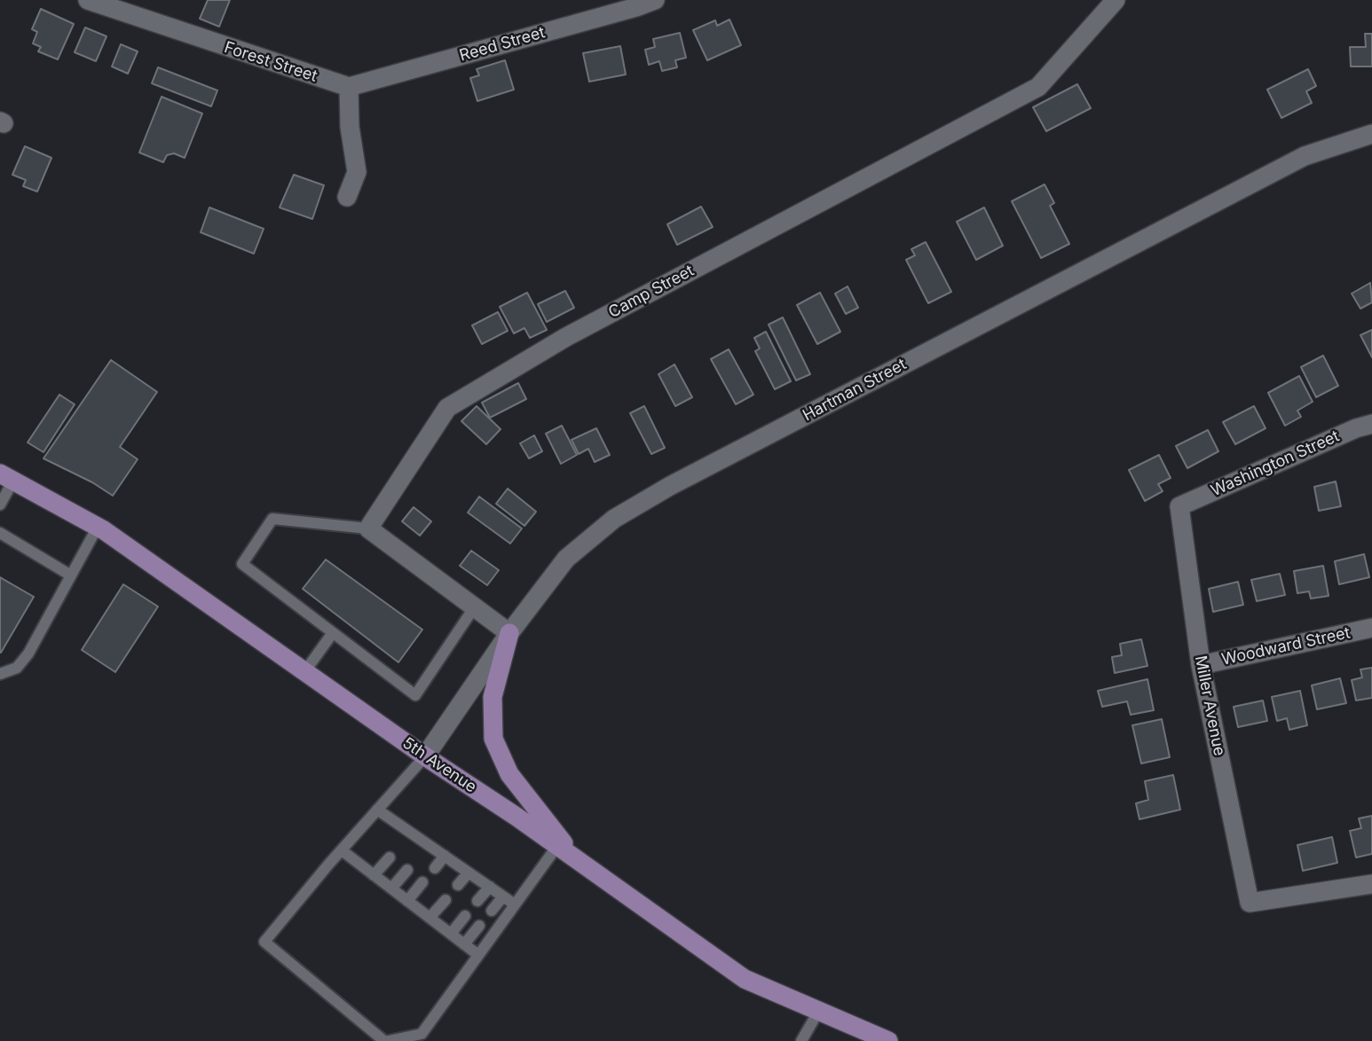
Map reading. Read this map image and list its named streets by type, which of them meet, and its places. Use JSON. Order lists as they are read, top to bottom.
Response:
{
  "streets": {
    "main road": ["5th Avenue"],
    "street": [
      "Reed Street",
      "Forest Street",
      "Camp Street",
      "Hartman Street",
      "Washington Street",
      "Woodward Street",
      "Miller Avenue"
    ]
  },
  "crossings": [
    ["Reed Street", "Forest Street"],
    ["Hartman Street", "5th Avenue"],
    ["Washington Street", "Miller Avenue"],
    ["Woodward Street", "Miller Avenue"]
  ]
}
